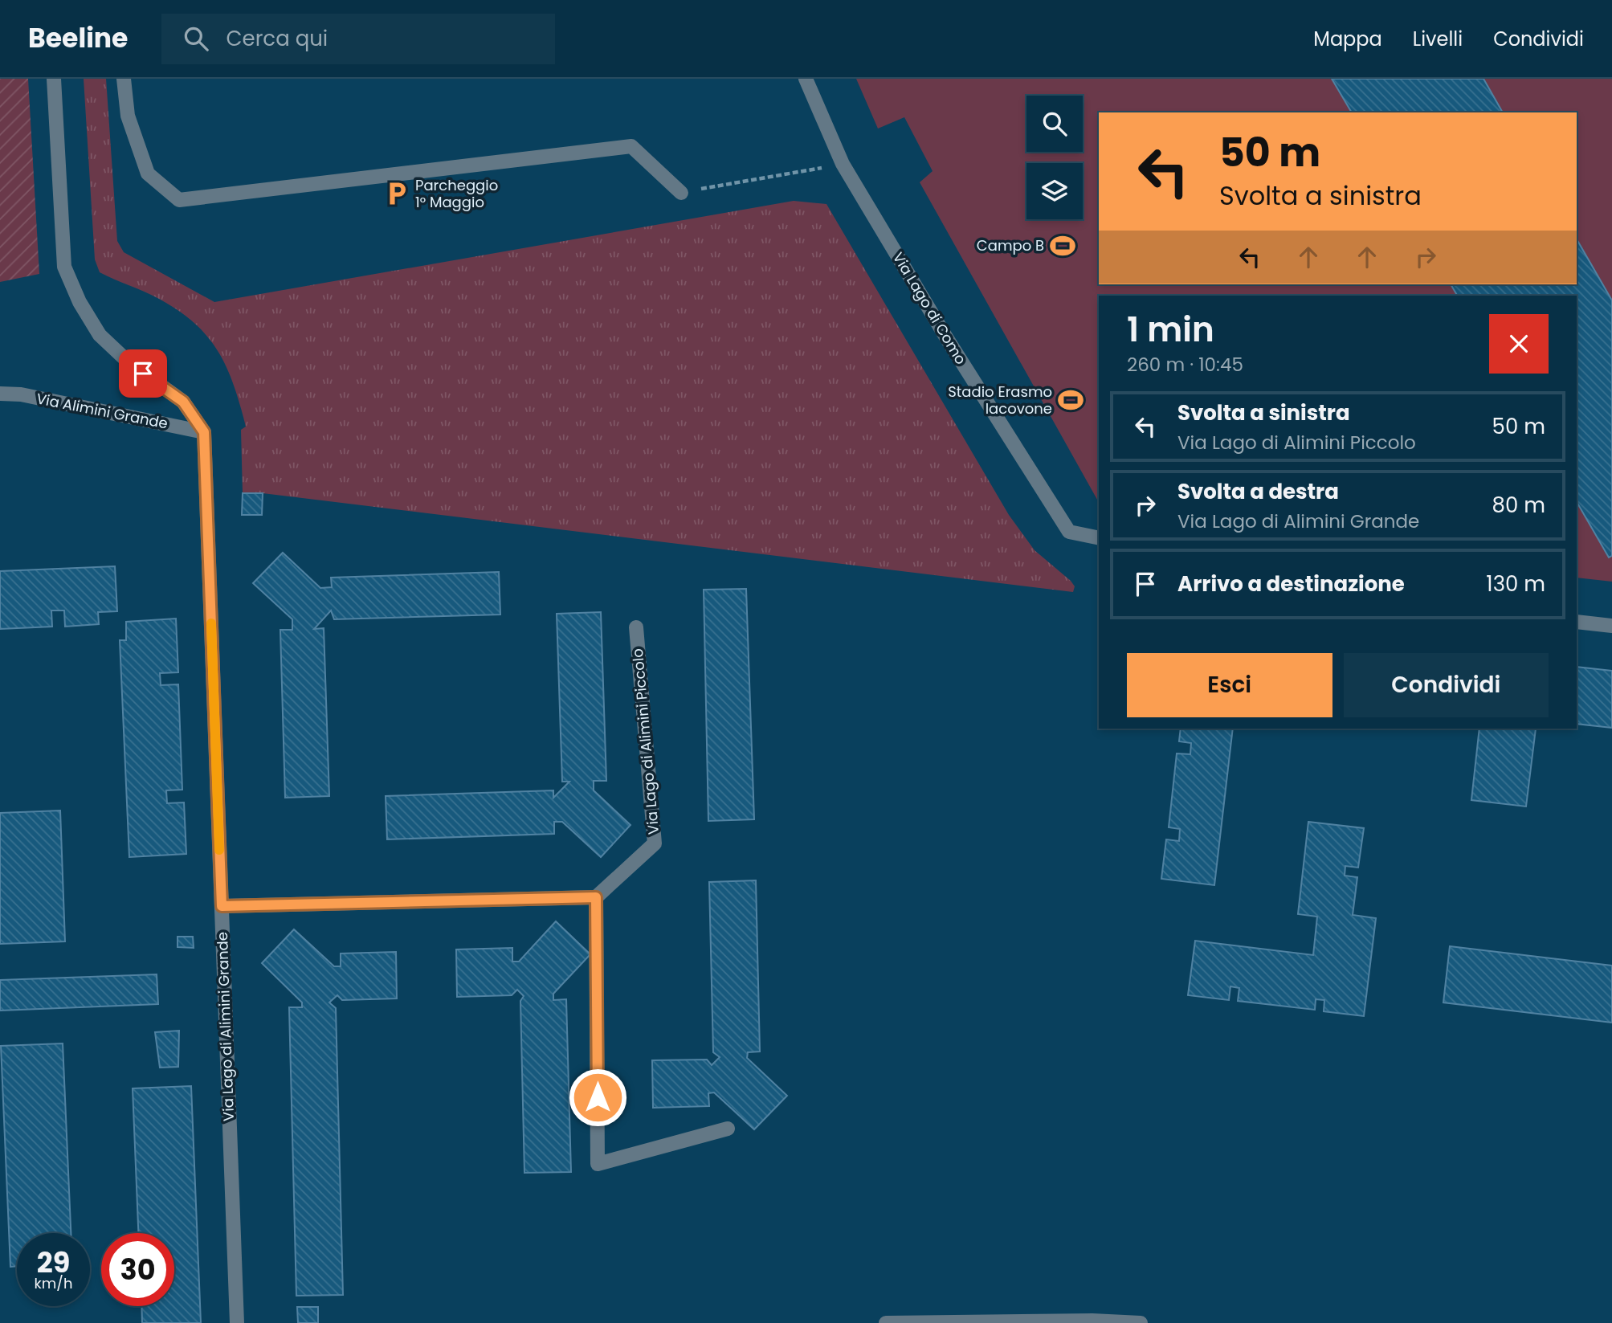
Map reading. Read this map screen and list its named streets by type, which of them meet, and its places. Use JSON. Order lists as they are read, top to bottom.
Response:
{
  "streets": {
    "street": [
      "Via Lago di Como",
      "Via Alimini Grande",
      "Via Lago di Alimini Piccolo",
      "Via Lago di Alimini Grande"
    ]
  },
  "crossings": [
    ["Via Alimini Grande", "Via Lago di Alimini Grande"]
  ],
  "places": {
    "parking": ["Parcheggio 1° Maggio"],
    "sports": ["Campo B", "Stadio Erasmo Iacovone"]
  },
  "page": {
    "header": "Beeline",
    "search": "Cerca qui",
    "nav": ["Mappa", "Livelli", "Condividi"],
    "turn": ["50 m", "Svolta a sinistra"],
    "heading": ["1 min", "260 m · 10:45"],
    "list": [
      {
        "name": "Svolta a sinistra",
        "note": "Via Lago di Alimini Piccolo",
        "value": "50 m"
      },
      {
        "name": "Svolta a destra",
        "note": "Via Lago di Alimini Grande",
        "value": "80 m"
      },
      {
        "name": "Arrivo a destinazione",
        "value": "130 m"
      }
    ],
    "buttons": ["Esci", "Condividi"],
    "speed": "29 km/h",
    "limit": "30"
  }
}
